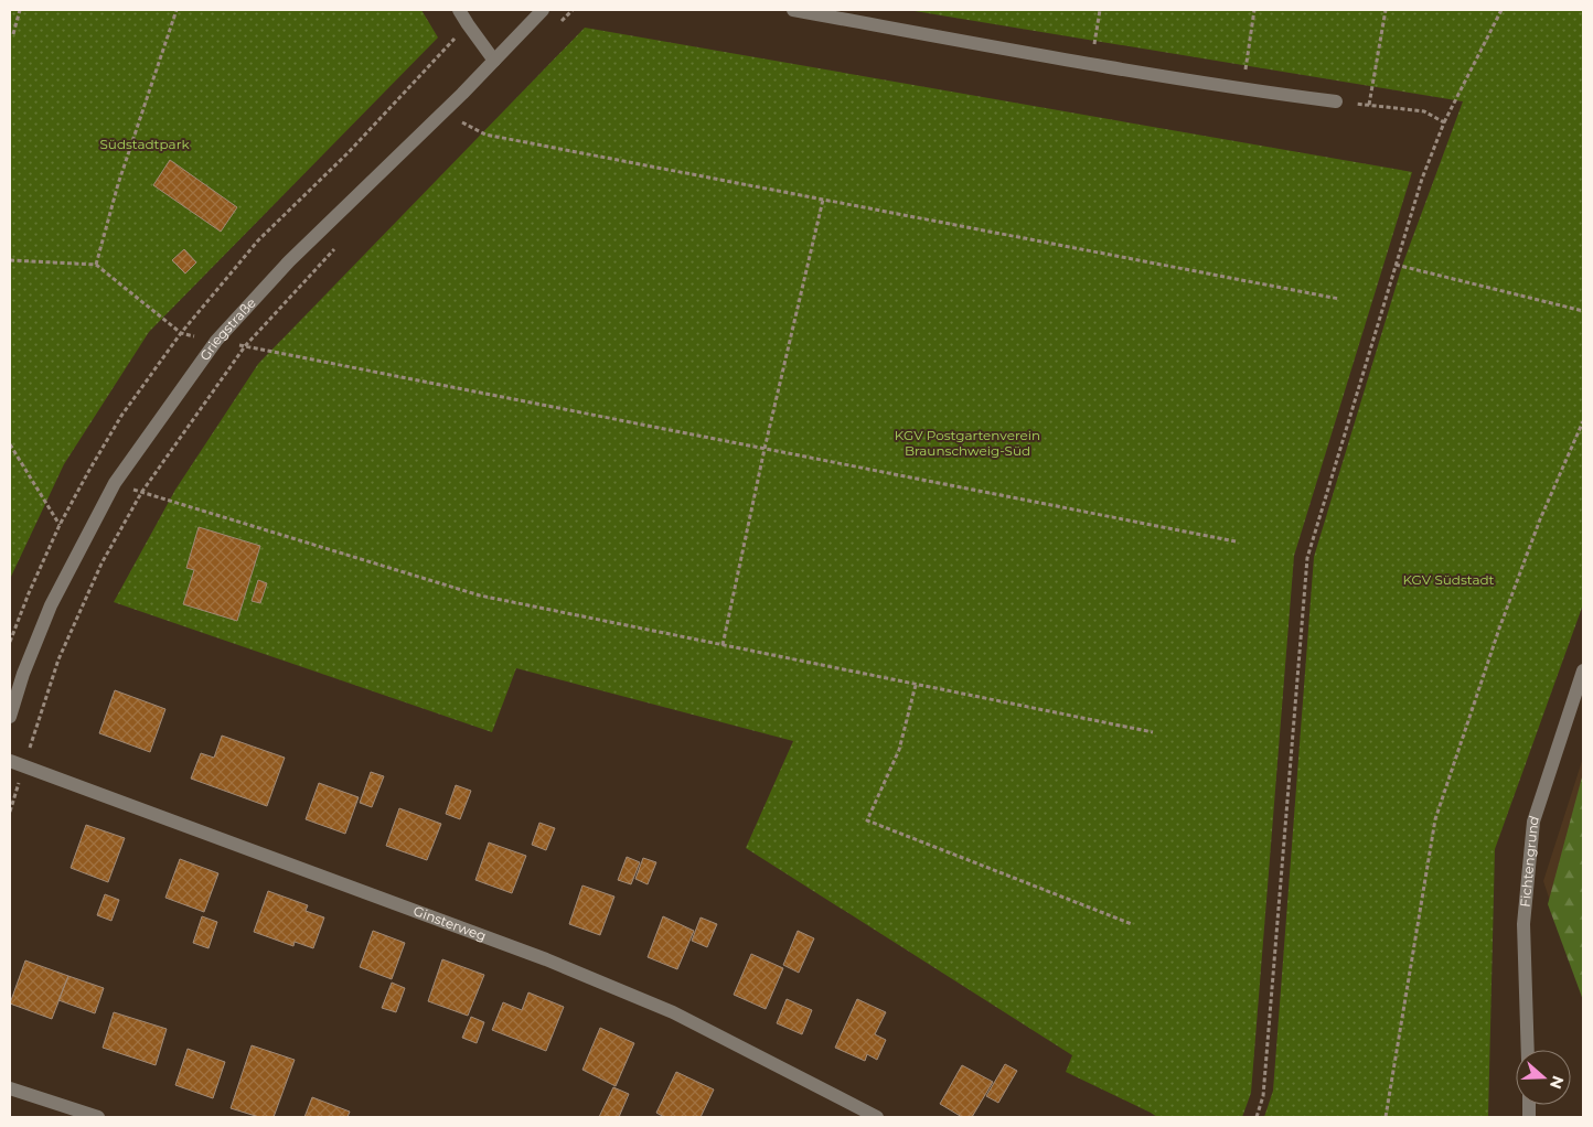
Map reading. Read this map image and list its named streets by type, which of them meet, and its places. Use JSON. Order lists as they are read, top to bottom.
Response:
{
  "streets": {
    "street": ["Griegstraße", "Fichtengrund", "Ginsterweg"]
  },
  "parks": ["Südstadtpark", "KGV Postgartenverein Braunschweig-Süd", "KGV Südstadt"],
  "north": "right"
}
